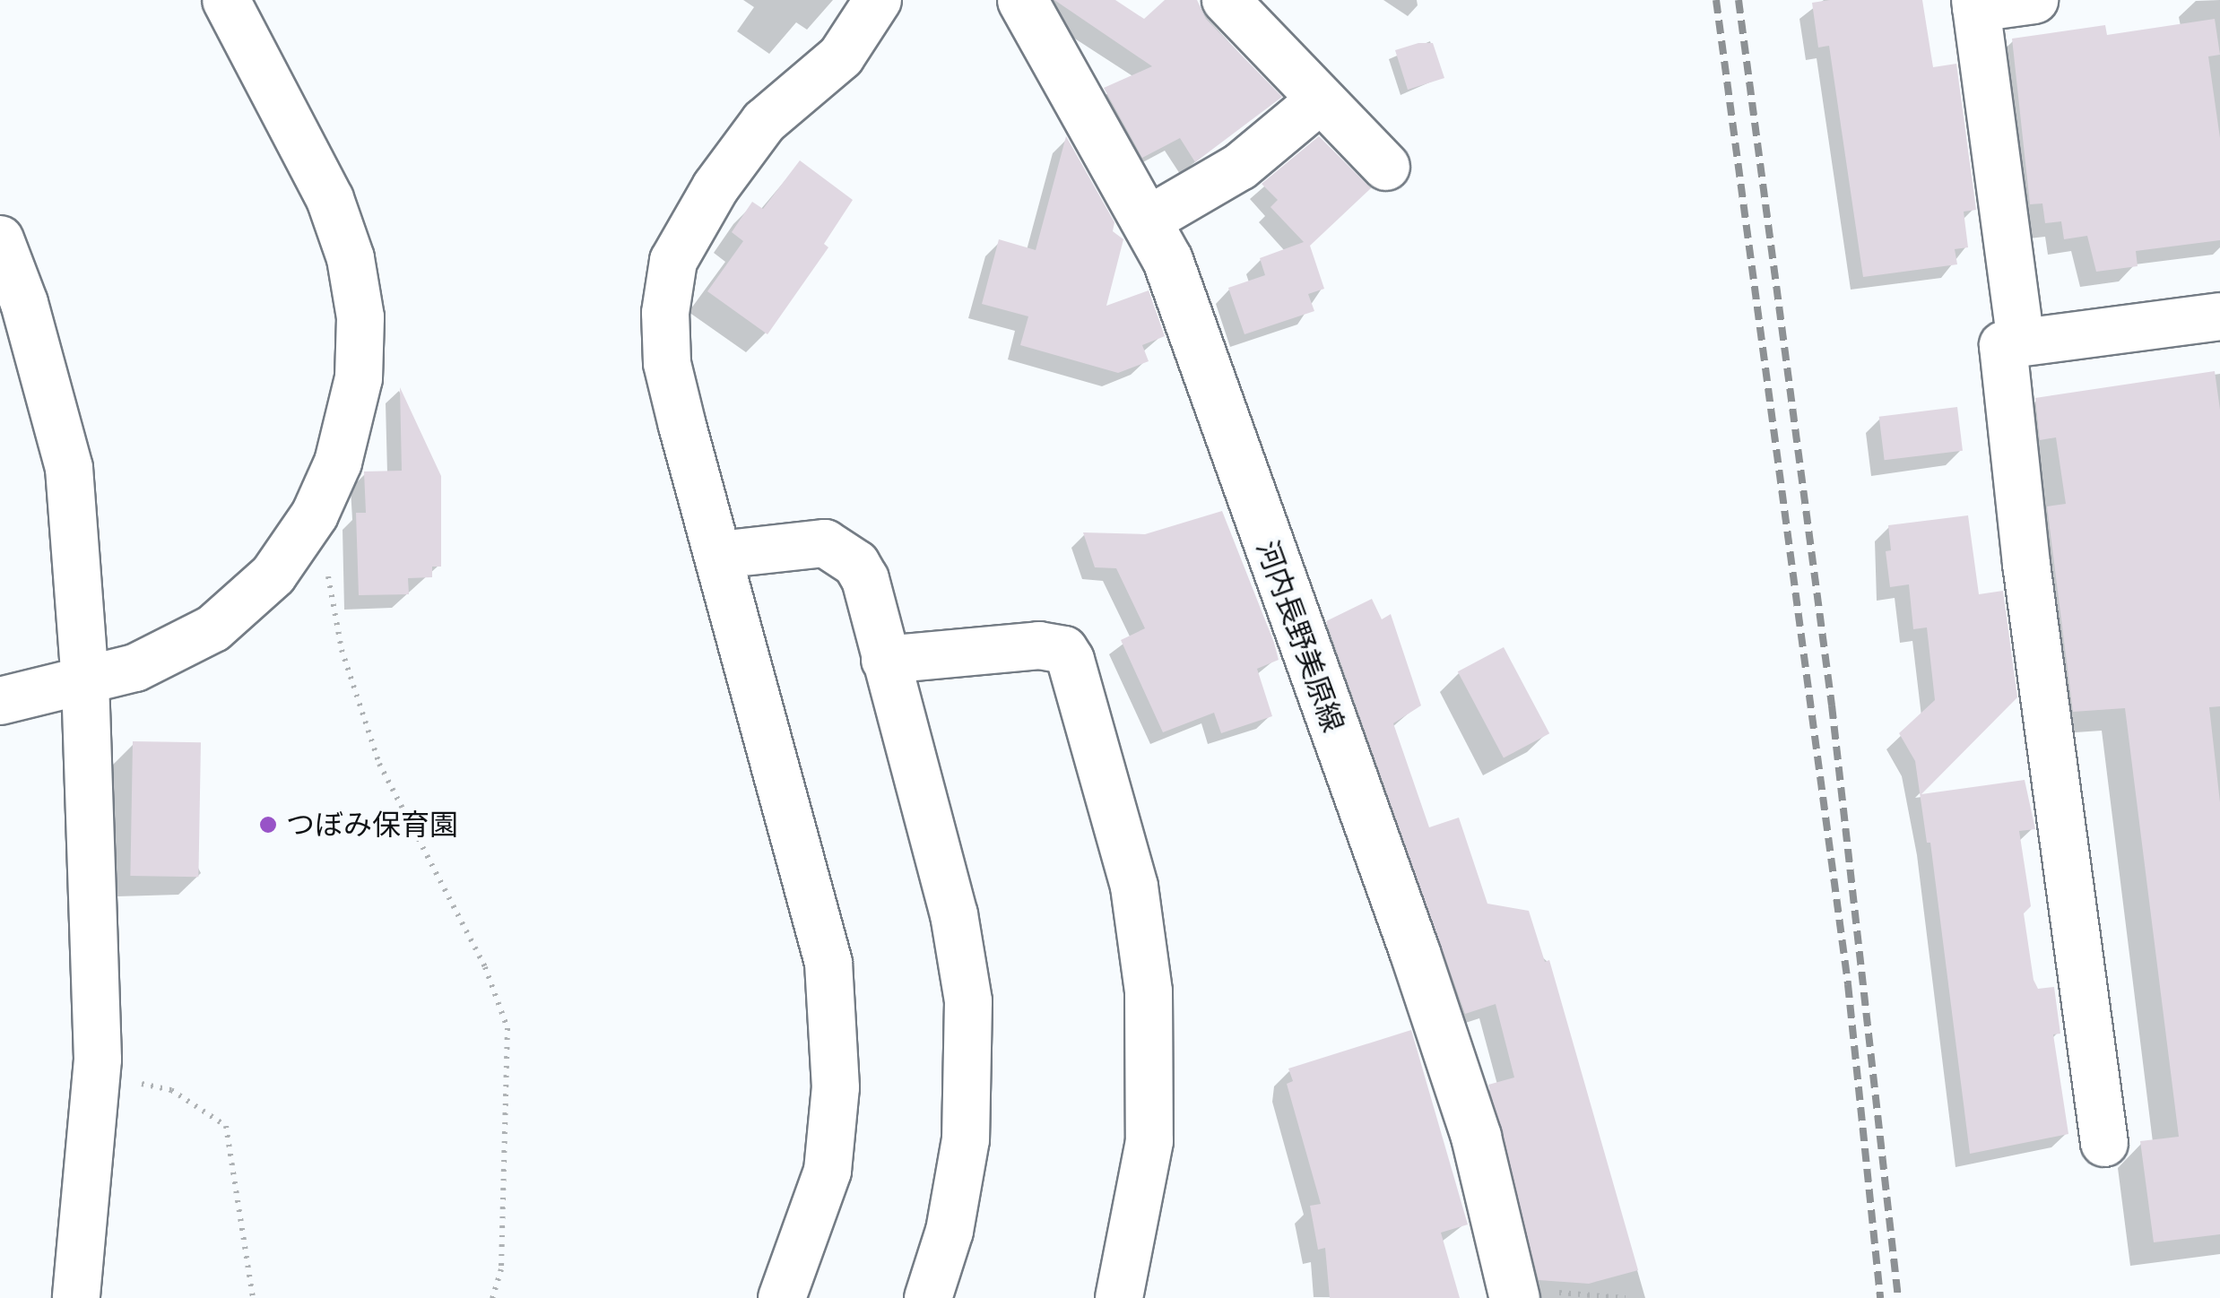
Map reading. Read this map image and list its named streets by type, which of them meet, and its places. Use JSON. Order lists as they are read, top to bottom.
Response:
{
  "streets": {
    "main road": ["河内長野美原線"]
  },
  "places": ["つぼみ保育園"]
}
